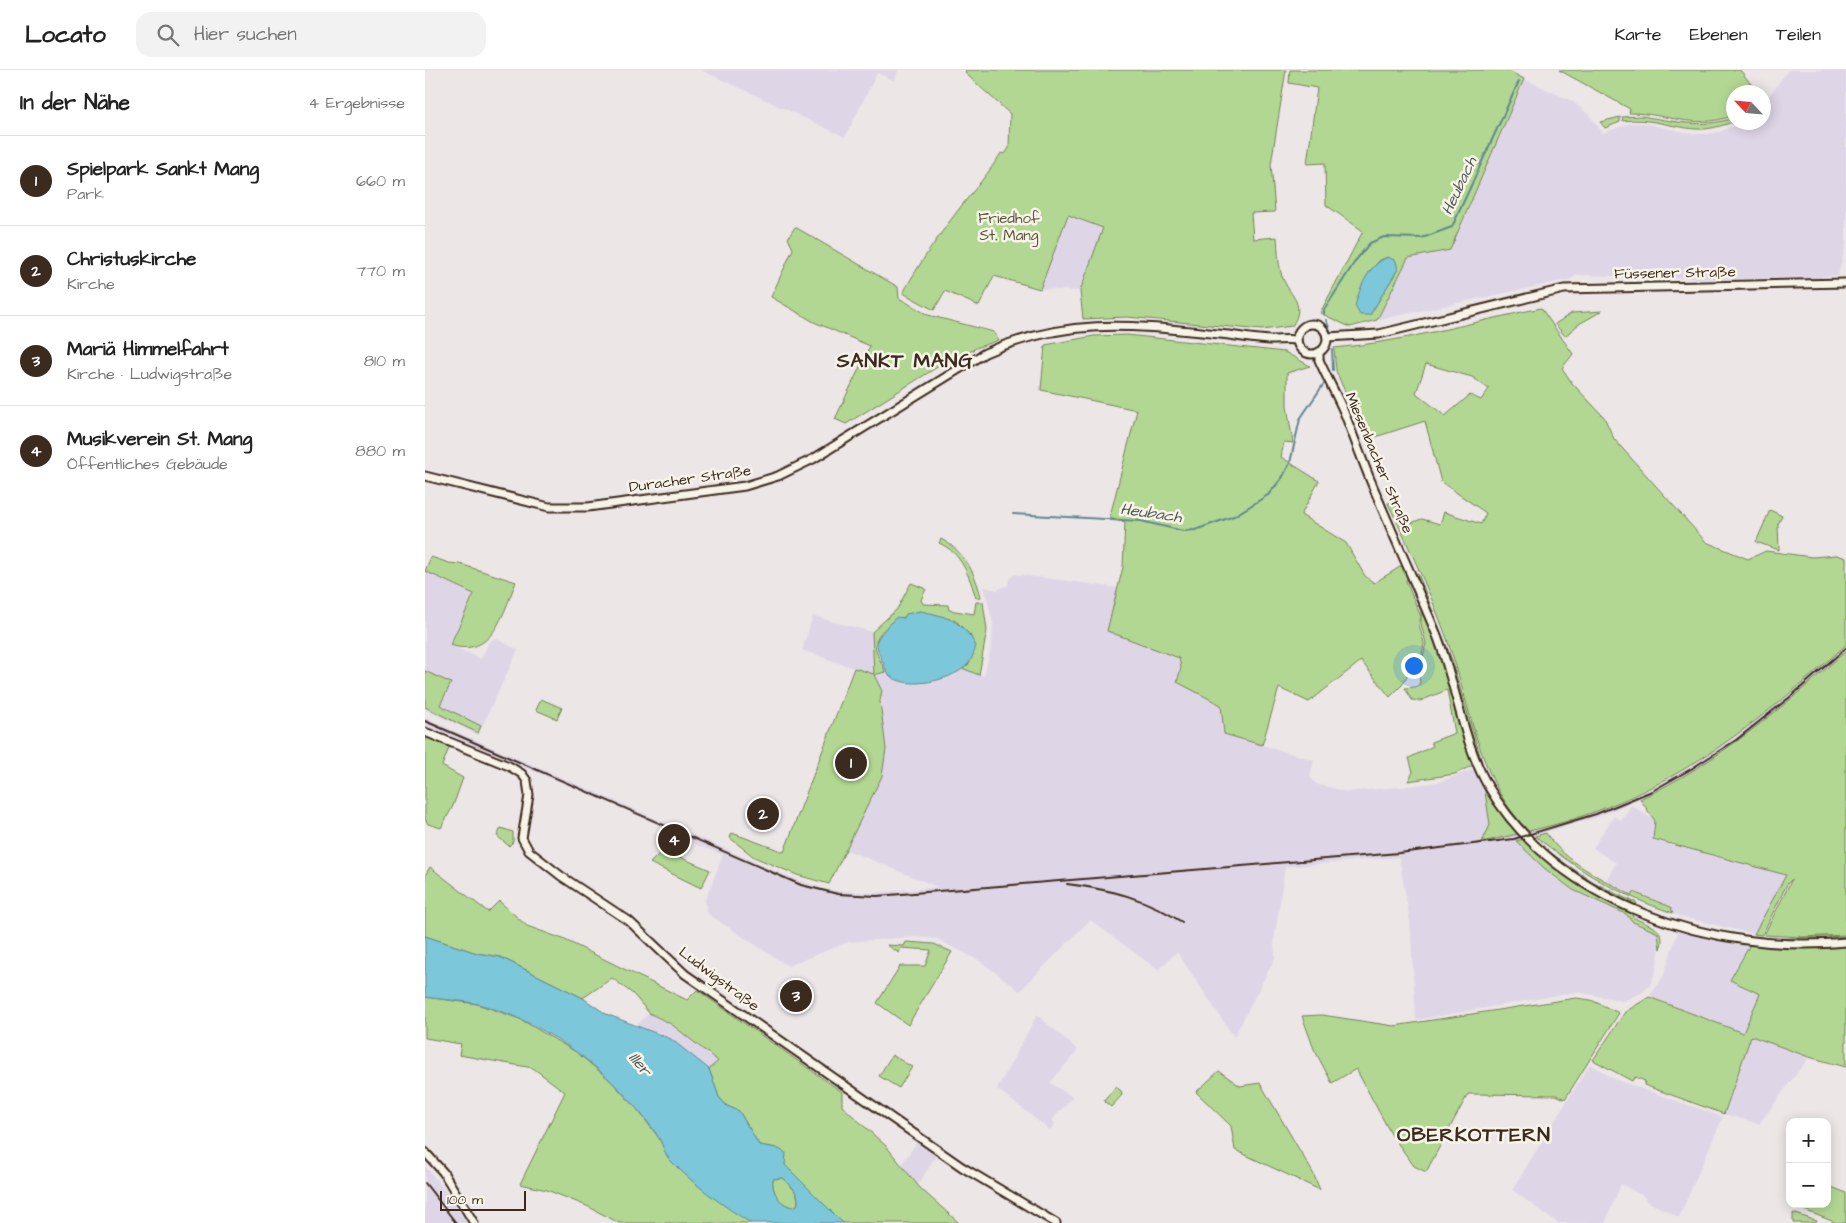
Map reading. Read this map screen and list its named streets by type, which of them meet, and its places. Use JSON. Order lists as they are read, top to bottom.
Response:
{
  "streets": {
    "street": [
      "Füssener Straße",
      "Miesenbacher Straße",
      "Duracher Straße",
      "Ludwigstraße"
    ]
  },
  "crossings": [
    ["Füssener Straße", "Miesenbacher Straße"],
    ["Füssener Straße", "Duracher Straße"],
    ["Miesenbacher Straße", "Duracher Straße"]
  ],
  "districts": ["SANKT MANG", "OBERKOTTERN"],
  "water": ["Heubach", "Iller"],
  "parks": ["Friedhof St. Mang"],
  "scale_bar": "100 m",
  "north": "top left",
  "page": {
    "header": "Locato",
    "search": "Hier suchen",
    "nav": ["Karte", "Ebenen", "Teilen"],
    "heading": ["In der Nähe", "4 Ergebnisse"],
    "list": [
      {
        "mark": "1",
        "name": "Spielpark Sankt Mang",
        "note": "Park",
        "value": "660 m"
      },
      {
        "mark": "2",
        "name": "Christuskirche",
        "note": "Kirche",
        "value": "770 m"
      },
      {
        "mark": "3",
        "name": "Mariä Himmelfahrt",
        "note": "Kirche · Ludwigstraße",
        "value": "810 m"
      },
      {
        "mark": "4",
        "name": "Musikverein St. Mang",
        "note": "Öffentliches Gebäude",
        "value": "880 m"
      }
    ],
    "pins": [
      "1",
      "2",
      "4",
      "3"
    ],
    "map_buttons": ["+", "−"],
    "scale": "100 m"
  }
}
